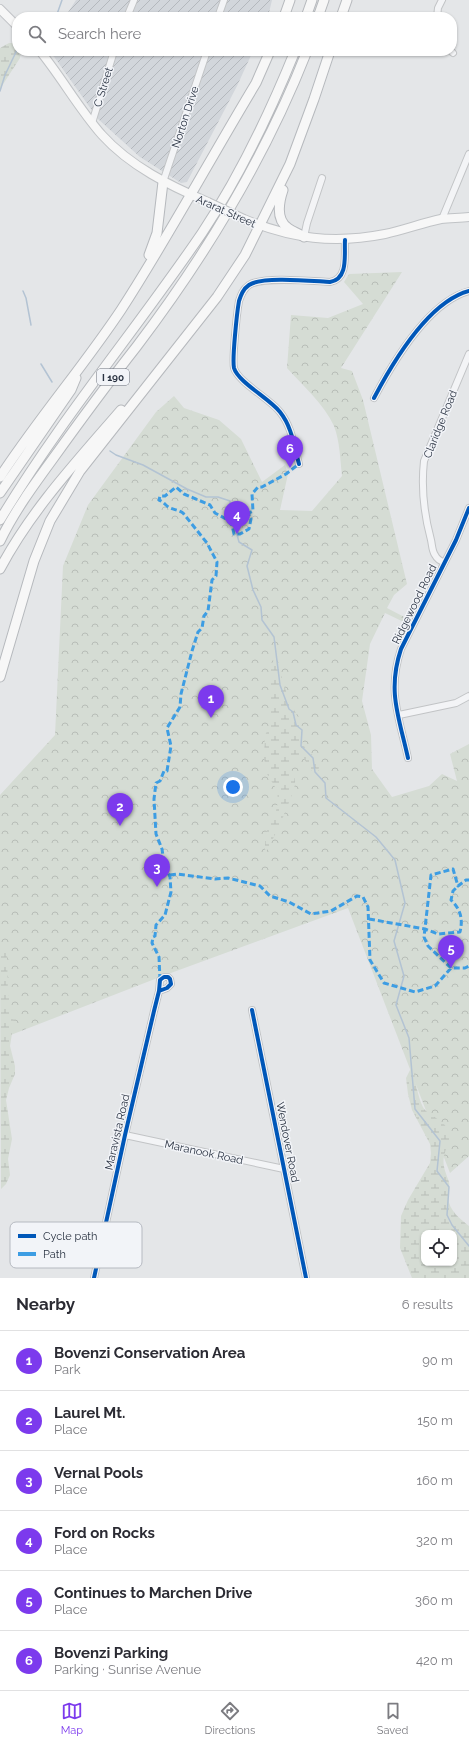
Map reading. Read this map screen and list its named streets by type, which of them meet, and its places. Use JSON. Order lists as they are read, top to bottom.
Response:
{
  "streets": {
    "highway": ["I 190"],
    "main road": ["Ararat Street"],
    "street": [
      "C Street",
      "Norton Drive",
      "Claridge Road",
      "Ridgewood Road",
      "Maravista Road",
      "Wendover Road",
      "Maranook Road"
    ]
  },
  "crossings": [
    ["C Street", "Ararat Street"],
    ["Norton Drive", "Ararat Street"],
    ["Claridge Road", "Ridgewood Road"],
    ["Maravista Road", "Maranook Road"],
    ["Wendover Road", "Maranook Road"]
  ],
  "legend": ["Cycle path", "Path"],
  "page": {
    "search": "Search here",
    "pins": [
      "6",
      "4",
      "1",
      "2",
      "3",
      "5"
    ],
    "heading": ["Nearby", "6 results"],
    "list": [
      {
        "mark": "1",
        "name": "Bovenzi Conservation Area",
        "note": "Park",
        "value": "90 m"
      },
      {
        "mark": "2",
        "name": "Laurel Mt.",
        "note": "Place",
        "value": "150 m"
      },
      {
        "mark": "3",
        "name": "Vernal Pools",
        "note": "Place",
        "value": "160 m"
      },
      {
        "mark": "4",
        "name": "Ford on Rocks",
        "note": "Place",
        "value": "320 m"
      },
      {
        "mark": "5",
        "name": "Continues to Marchen Drive",
        "note": "Place",
        "value": "360 m"
      },
      {
        "mark": "6",
        "name": "Bovenzi Parking",
        "note": "Parking · Sunrise Avenue",
        "value": "420 m"
      }
    ],
    "nav": ["Map", "Directions", "Saved"]
  }
}
